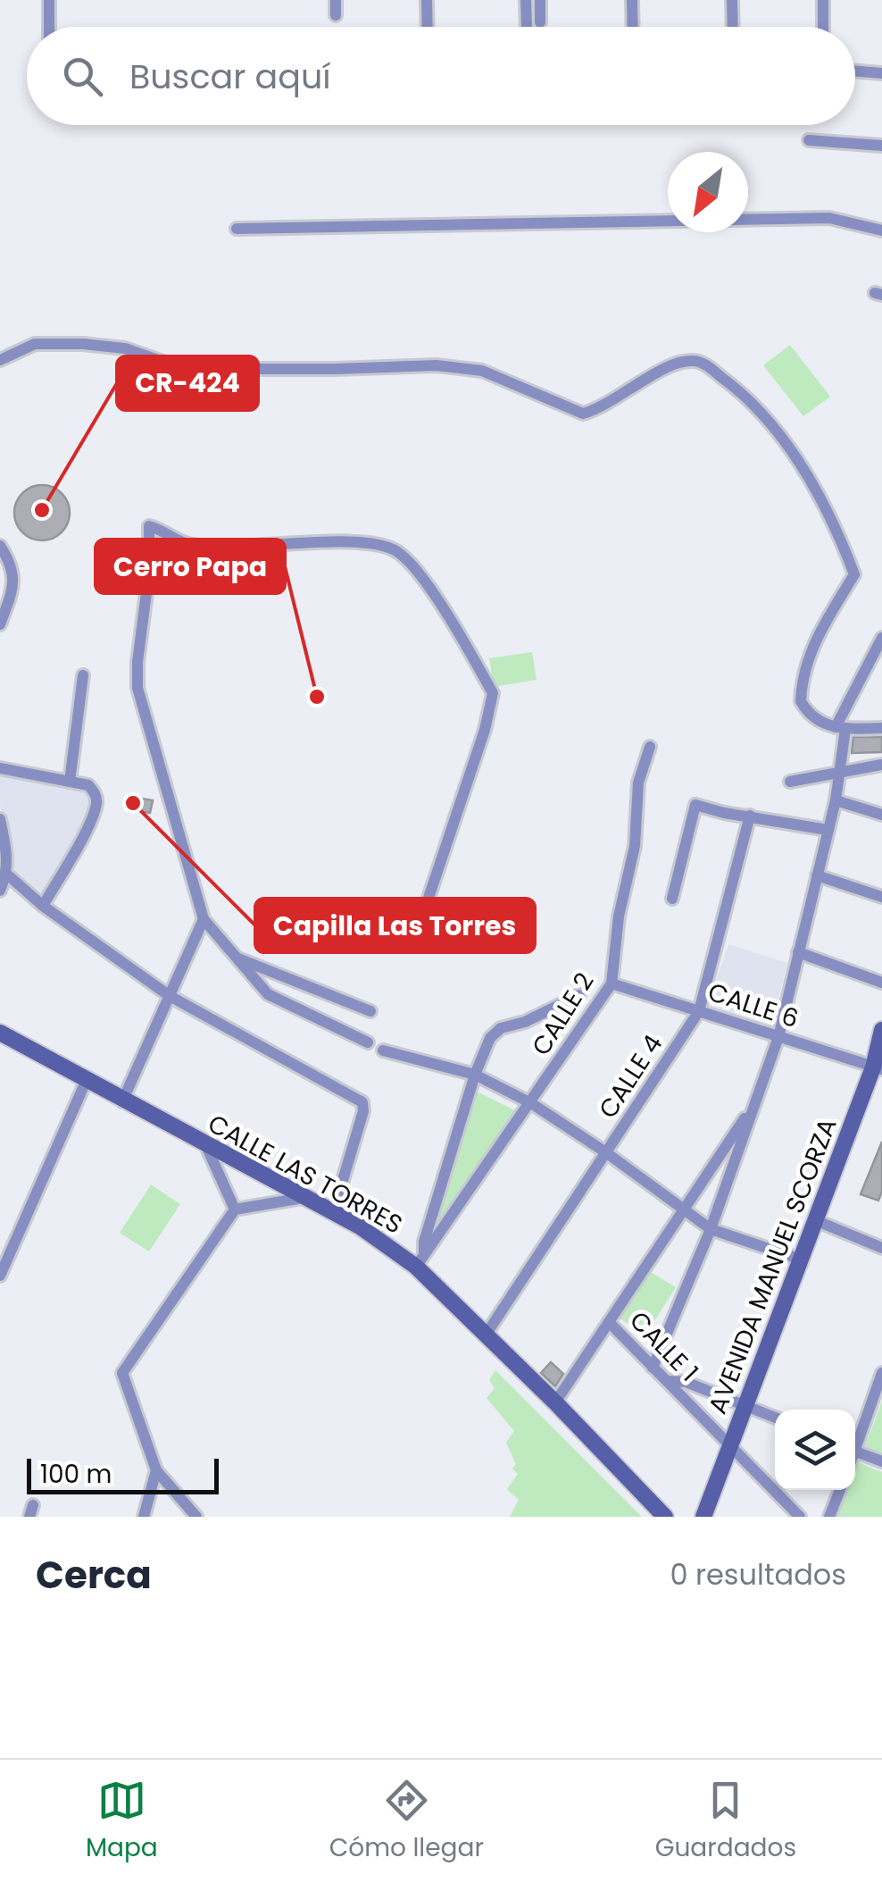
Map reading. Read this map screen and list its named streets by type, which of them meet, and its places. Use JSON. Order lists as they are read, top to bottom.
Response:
{
  "streets": {
    "street": [
      "CALLE 6",
      "CALLE 2",
      "CALLE 4",
      "CALLE LAS TORRES",
      "AVENIDA MANUEL SCORZA",
      "CALLE 1"
    ]
  },
  "crossings": [
    ["CALLE 6", "CALLE 2"],
    ["CALLE 6", "CALLE 4"],
    ["CALLE 6", "AVENIDA MANUEL SCORZA"],
    ["CALLE 2", "CALLE LAS TORRES"],
    ["CALLE 4", "CALLE LAS TORRES"],
    ["AVENIDA MANUEL SCORZA", "CALLE 1"]
  ],
  "places": ["CR-424", "Cerro Papa", "Capilla Las Torres"],
  "scale_bar": "100 m",
  "north": "bottom left",
  "page": {
    "search": "Buscar aquí",
    "scale": "100 m",
    "heading": ["Cerca", "0 resultados"],
    "nav": ["Mapa", "Cómo llegar", "Guardados"]
  }
}
